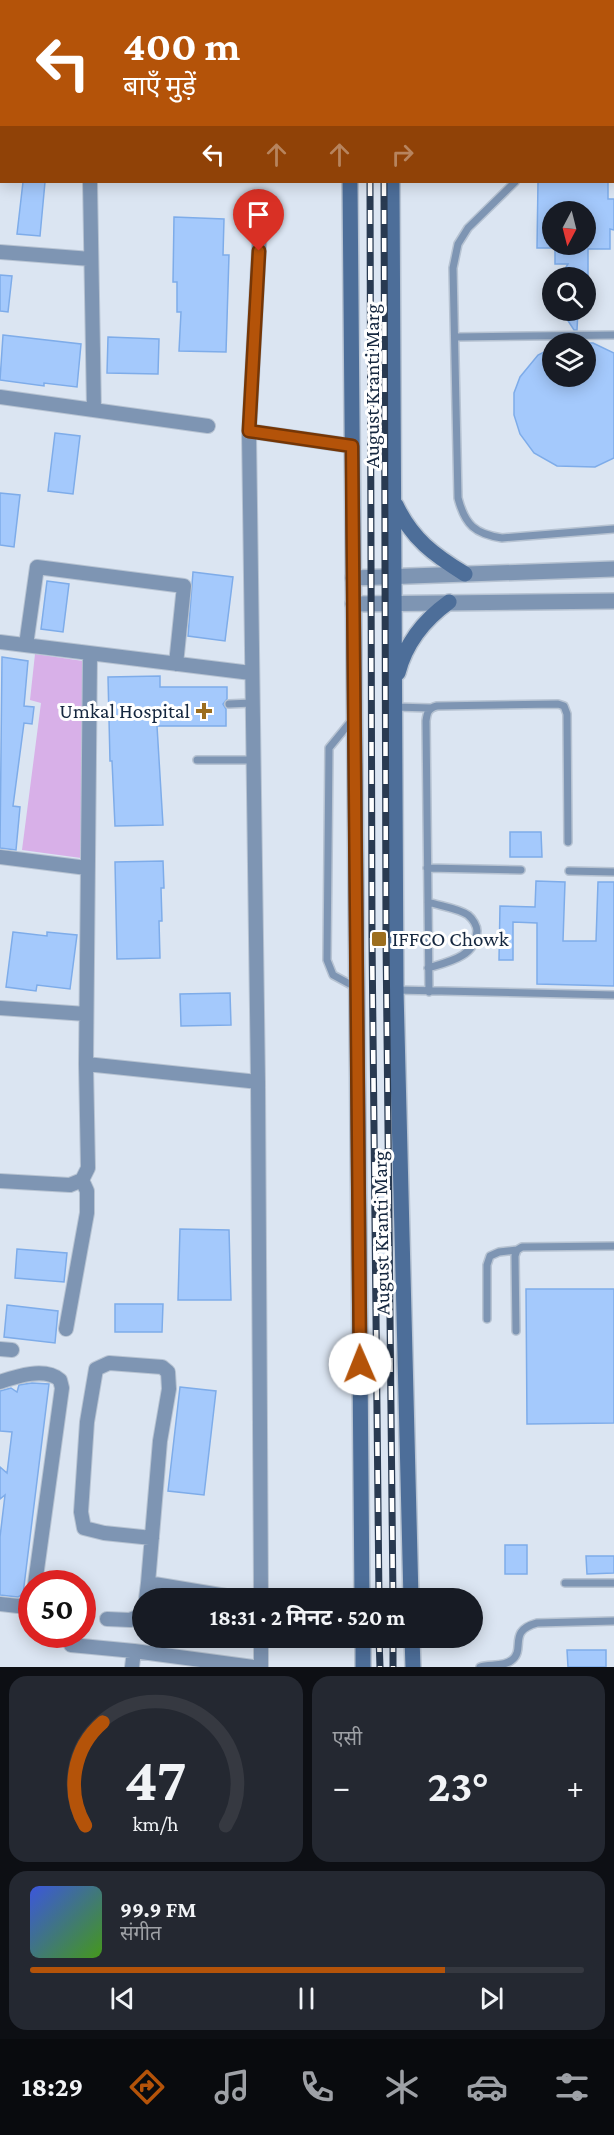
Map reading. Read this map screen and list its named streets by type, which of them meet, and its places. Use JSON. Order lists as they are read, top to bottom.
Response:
{
  "streets": {
    "main road": ["August Kranti Marg"]
  },
  "places": {
    "health": ["Umkal Hospital"],
    "transit": ["IFFCO Chowk"]
  },
  "north": "bottom",
  "page": {
    "turn": ["400 m", "बाएँ मुड़ें"],
    "limit": "50",
    "trip": "18:31 · 2 मिनट · 520 m",
    "tile": "एसी",
    "heat": ["−", "23°", "+"],
    "song": ["99.9 FM", "संगीत"],
    "tabs": "18:29",
    "gauge": ["47", "km/h"]
  }
}
